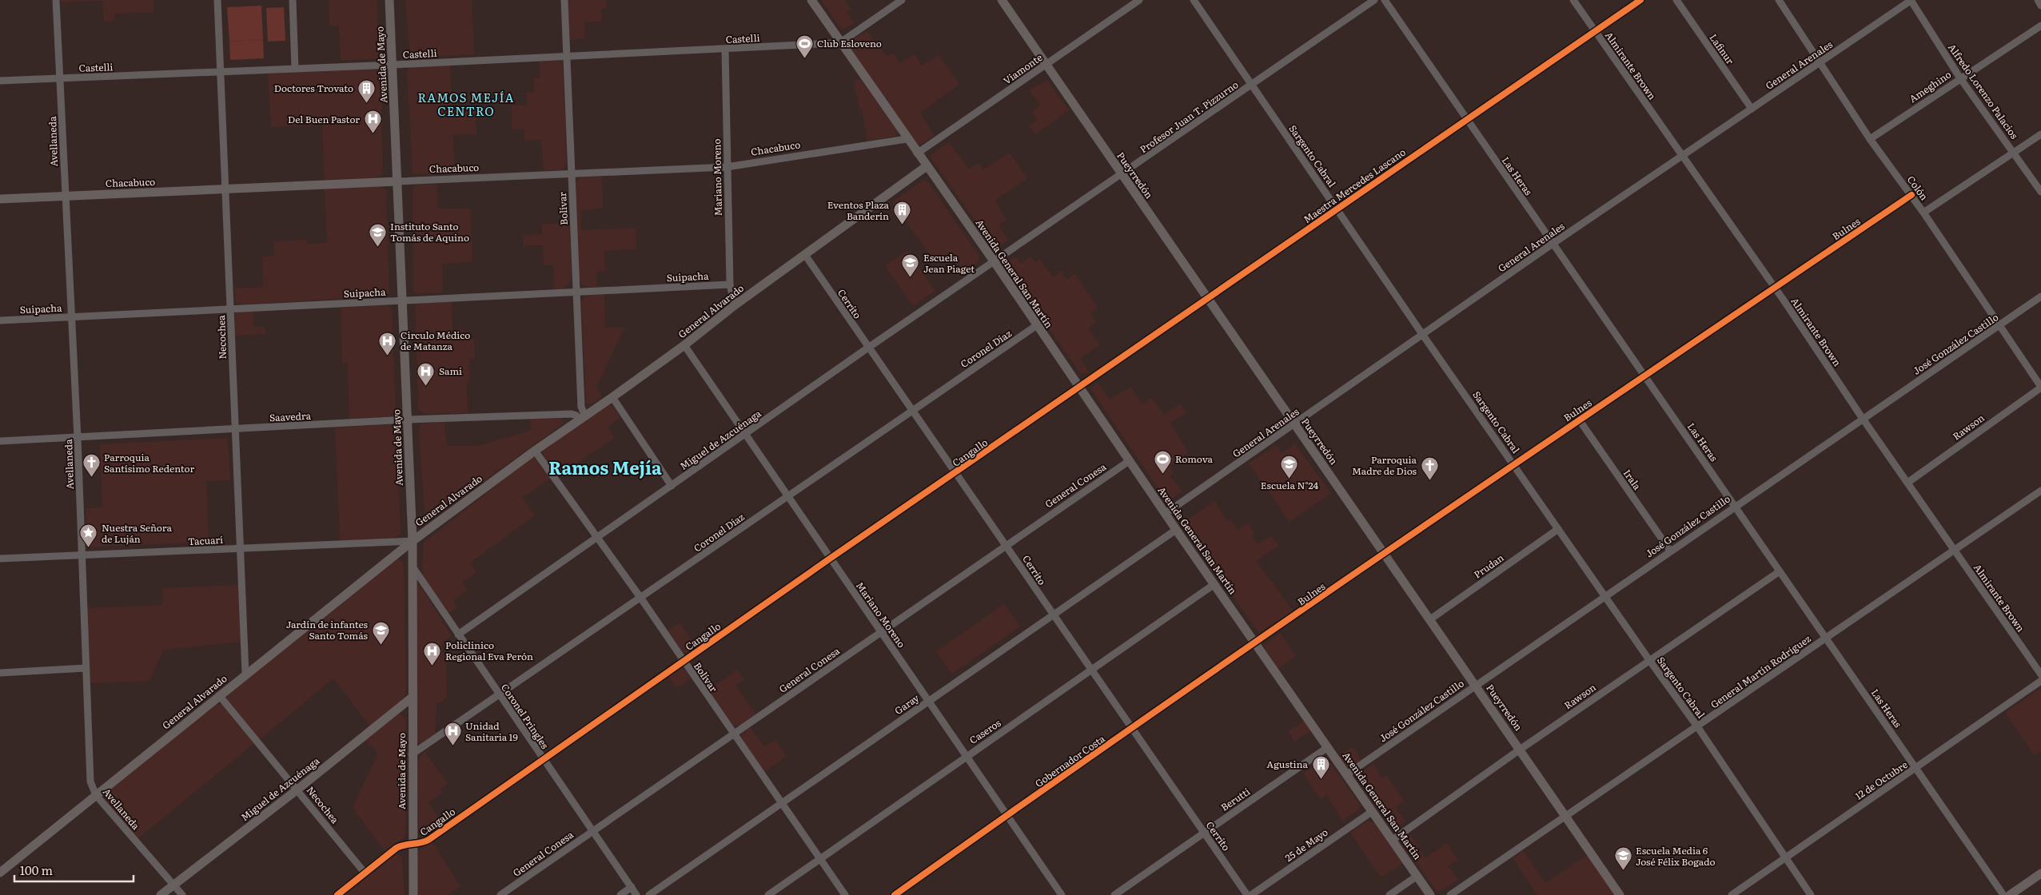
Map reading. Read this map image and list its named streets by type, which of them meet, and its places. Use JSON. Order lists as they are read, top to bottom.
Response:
{
  "streets": {
    "street": [
      "Castelli",
      "Lafinur",
      "Avenida de Mayo",
      "General Arenales",
      "Almirante Brown",
      "Viamonte",
      "Ameghino",
      "Alfredo Lorenzo Palacios",
      "Profesor Juan T. Pizzurno",
      "Avellaneda",
      "Chacabuco",
      "Sargento Cabral",
      "Pueyrredón",
      "Las Heras",
      "Mariano Moreno",
      "Maestra Mercedes Lascano",
      "Colón",
      "Bolívar",
      "Bulnes",
      "Avenida General San Martín",
      "Suipacha",
      "Cerrito",
      "General Alvarado",
      "Necochea",
      "José González Castillo",
      "Coronel Díaz",
      "Saavedra",
      "Rawson",
      "Miguel de Azcuénaga",
      "Cangallo",
      "Irala",
      "General Conesa",
      "Tacuarí",
      "Prudan",
      "General Martín Rodríguez",
      "Garay",
      "Coronel Pringles",
      "Caseros",
      "Gobernador Costa",
      "12 de Octubre",
      "Berutti",
      "25 de Mayo"
    ]
  },
  "crossings": [
    ["Castelli", "Avenida de Mayo"],
    ["Castelli", "Avellaneda"],
    ["Castelli", "Mariano Moreno"],
    ["Castelli", "Bolívar"],
    ["Castelli", "Avenida General San Martín"],
    ["Castelli", "Necochea"],
    ["Lafinur", "General Arenales"],
    ["Avenida de Mayo", "Chacabuco"],
    ["Avenida de Mayo", "Suipacha"],
    ["Avenida de Mayo", "General Alvarado"],
    ["Avenida de Mayo", "Coronel Díaz"],
    ["Avenida de Mayo", "Saavedra"],
    ["Avenida de Mayo", "Miguel de Azcuénaga"],
    ["Avenida de Mayo", "Cangallo"],
    ["Avenida de Mayo", "Tacuarí"],
    ["Avenida de Mayo", "Coronel Pringles"],
    ["General Arenales", "Almirante Brown"],
    ["General Arenales", "Alfredo Lorenzo Palacios"],
    ["General Arenales", "Sargento Cabral"],
    ["General Arenales", "Pueyrredón"],
    ["General Arenales", "Las Heras"],
    ["General Arenales", "Colón"],
    ["General Arenales", "Avenida General San Martín"],
    ["Almirante Brown", "Maestra Mercedes Lascano"],
    ["Almirante Brown", "Bulnes"],
    ["Almirante Brown", "José González Castillo"],
    ["Almirante Brown", "Rawson"],
    ["Almirante Brown", "General Martín Rodríguez"],
    ["Viamonte", "Pueyrredón"],
    ["Viamonte", "Avenida General San Martín"],
    ["Ameghino", "Alfredo Lorenzo Palacios"],
    ["Ameghino", "Colón"],
    ["Profesor Juan T. Pizzurno", "Sargento Cabral"],
    ["Profesor Juan T. Pizzurno", "Pueyrredón"],
    ["Profesor Juan T. Pizzurno", "Avenida General San Martín"],
    ["Profesor Juan T. Pizzurno", "Miguel de Azcuénaga"],
    ["Avellaneda", "Chacabuco"],
    ["Avellaneda", "Suipacha"],
    ["Avellaneda", "General Alvarado"],
    ["Avellaneda", "Saavedra"],
    ["Avellaneda", "Miguel de Azcuénaga"],
    ["Avellaneda", "Tacuarí"],
    ["Chacabuco", "Mariano Moreno"],
    ["Chacabuco", "Bolívar"],
    ["Chacabuco", "Avenida General San Martín"],
    ["Chacabuco", "Necochea"],
    ["Sargento Cabral", "Maestra Mercedes Lascano"],
    ["Sargento Cabral", "Bulnes"],
    ["Sargento Cabral", "José González Castillo"],
    ["Sargento Cabral", "Rawson"],
    ["Sargento Cabral", "Prudan"],
    ["Sargento Cabral", "General Martín Rodríguez"],
    ["Sargento Cabral", "12 de Octubre"],
    ["Pueyrredón", "Maestra Mercedes Lascano"],
    ["Pueyrredón", "Bulnes"],
    ["Pueyrredón", "José González Castillo"],
    ["Pueyrredón", "Rawson"],
    ["Pueyrredón", "Prudan"],
    ["Pueyrredón", "General Martín Rodríguez"],
    ["Las Heras", "Maestra Mercedes Lascano"],
    ["Las Heras", "Bulnes"],
    ["Las Heras", "José González Castillo"],
    ["Las Heras", "Rawson"],
    ["Las Heras", "General Martín Rodríguez"],
    ["Las Heras", "12 de Octubre"],
    ["Mariano Moreno", "Suipacha"],
    ["Mariano Moreno", "General Alvarado"],
    ["Mariano Moreno", "Coronel Díaz"],
    ["Mariano Moreno", "Miguel de Azcuénaga"],
    ["Mariano Moreno", "Cangallo"],
    ["Mariano Moreno", "General Conesa"],
    ["Mariano Moreno", "Garay"],
    ["Mariano Moreno", "Caseros"],
    ["Mariano Moreno", "Gobernador Costa"],
    ["Maestra Mercedes Lascano", "Avenida General San Martín"],
    ["Maestra Mercedes Lascano", "Cangallo"],
    ["Colón", "Bulnes"],
    ["Colón", "José González Castillo"],
    ["Colón", "Rawson"],
    ["Bolívar", "Suipacha"],
    ["Bolívar", "General Alvarado"],
    ["Bolívar", "Coronel Díaz"],
    ["Bolívar", "Saavedra"],
    ["Bolívar", "Miguel de Azcuénaga"],
    ["Bolívar", "Cangallo"],
    ["Bolívar", "General Conesa"],
    ["Bolívar", "Garay"],
    ["Bolívar", "Caseros"],
    ["Bulnes", "Avenida General San Martín"],
    ["Bulnes", "Irala"],
    ["Bulnes", "Gobernador Costa"],
    ["Avenida General San Martín", "General Alvarado"],
    ["Avenida General San Martín", "José González Castillo"],
    ["Avenida General San Martín", "Coronel Díaz"],
    ["Avenida General San Martín", "Rawson"],
    ["Avenida General San Martín", "Miguel de Azcuénaga"],
    ["Avenida General San Martín", "Cangallo"],
    ["Avenida General San Martín", "General Conesa"],
    ["Avenida General San Martín", "Garay"],
    ["Avenida General San Martín", "Caseros"],
    ["Avenida General San Martín", "Gobernador Costa"],
    ["Avenida General San Martín", "Berutti"],
    ["Avenida General San Martín", "25 de Mayo"],
    ["Suipacha", "Necochea"],
    ["Cerrito", "General Alvarado"],
    ["Cerrito", "Coronel Díaz"],
    ["Cerrito", "Miguel de Azcuénaga"],
    ["Cerrito", "Cangallo"],
    ["Cerrito", "General Conesa"],
    ["Cerrito", "Garay"],
    ["Cerrito", "Caseros"],
    ["Cerrito", "Gobernador Costa"],
    ["Cerrito", "Berutti"],
    ["General Alvarado", "Necochea"],
    ["General Alvarado", "Saavedra"],
    ["General Alvarado", "Tacuarí"],
    ["Necochea", "Saavedra"],
    ["Necochea", "Miguel de Azcuénaga"],
    ["Necochea", "Cangallo"],
    ["Necochea", "Tacuarí"],
    ["José González Castillo", "Irala"],
    ["Coronel Díaz", "Coronel Pringles"],
    ["Miguel de Azcuénaga", "Coronel Pringles"],
    ["Cangallo", "Coronel Pringles"],
    ["General Conesa", "Coronel Pringles"]
  ],
  "districts": ["RAMOS MEJÍA CENTRO", "Ramos Mejía"],
  "places": {
    "sports": ["Club Esloveno", "Romova"],
    "building": ["Doctores Trovato", "Eventos Plaza Banderín", "Agustina"],
    "hospital": [
      "Del Buen Pastor",
      "Circulo Médico de Matanza",
      "Sami",
      "Policlinico Regional Eva Perón",
      "Unidad Sanitaria 19"
    ],
    "school or university": [
      "Instituto Santo Tomás de Aquino",
      "Escuela Jean Piaget",
      "Escuela N°24",
      "Jardín de infantes Santo Tomás",
      "Escuela Media 6 José Félix Bogado"
    ],
    "church": ["Parroquia Santísimo Redentor", "Parroquia Madre de Dios"],
    "place": ["Nuestra Señora de Luján"]
  },
  "scale_bar": "100 m"
}
